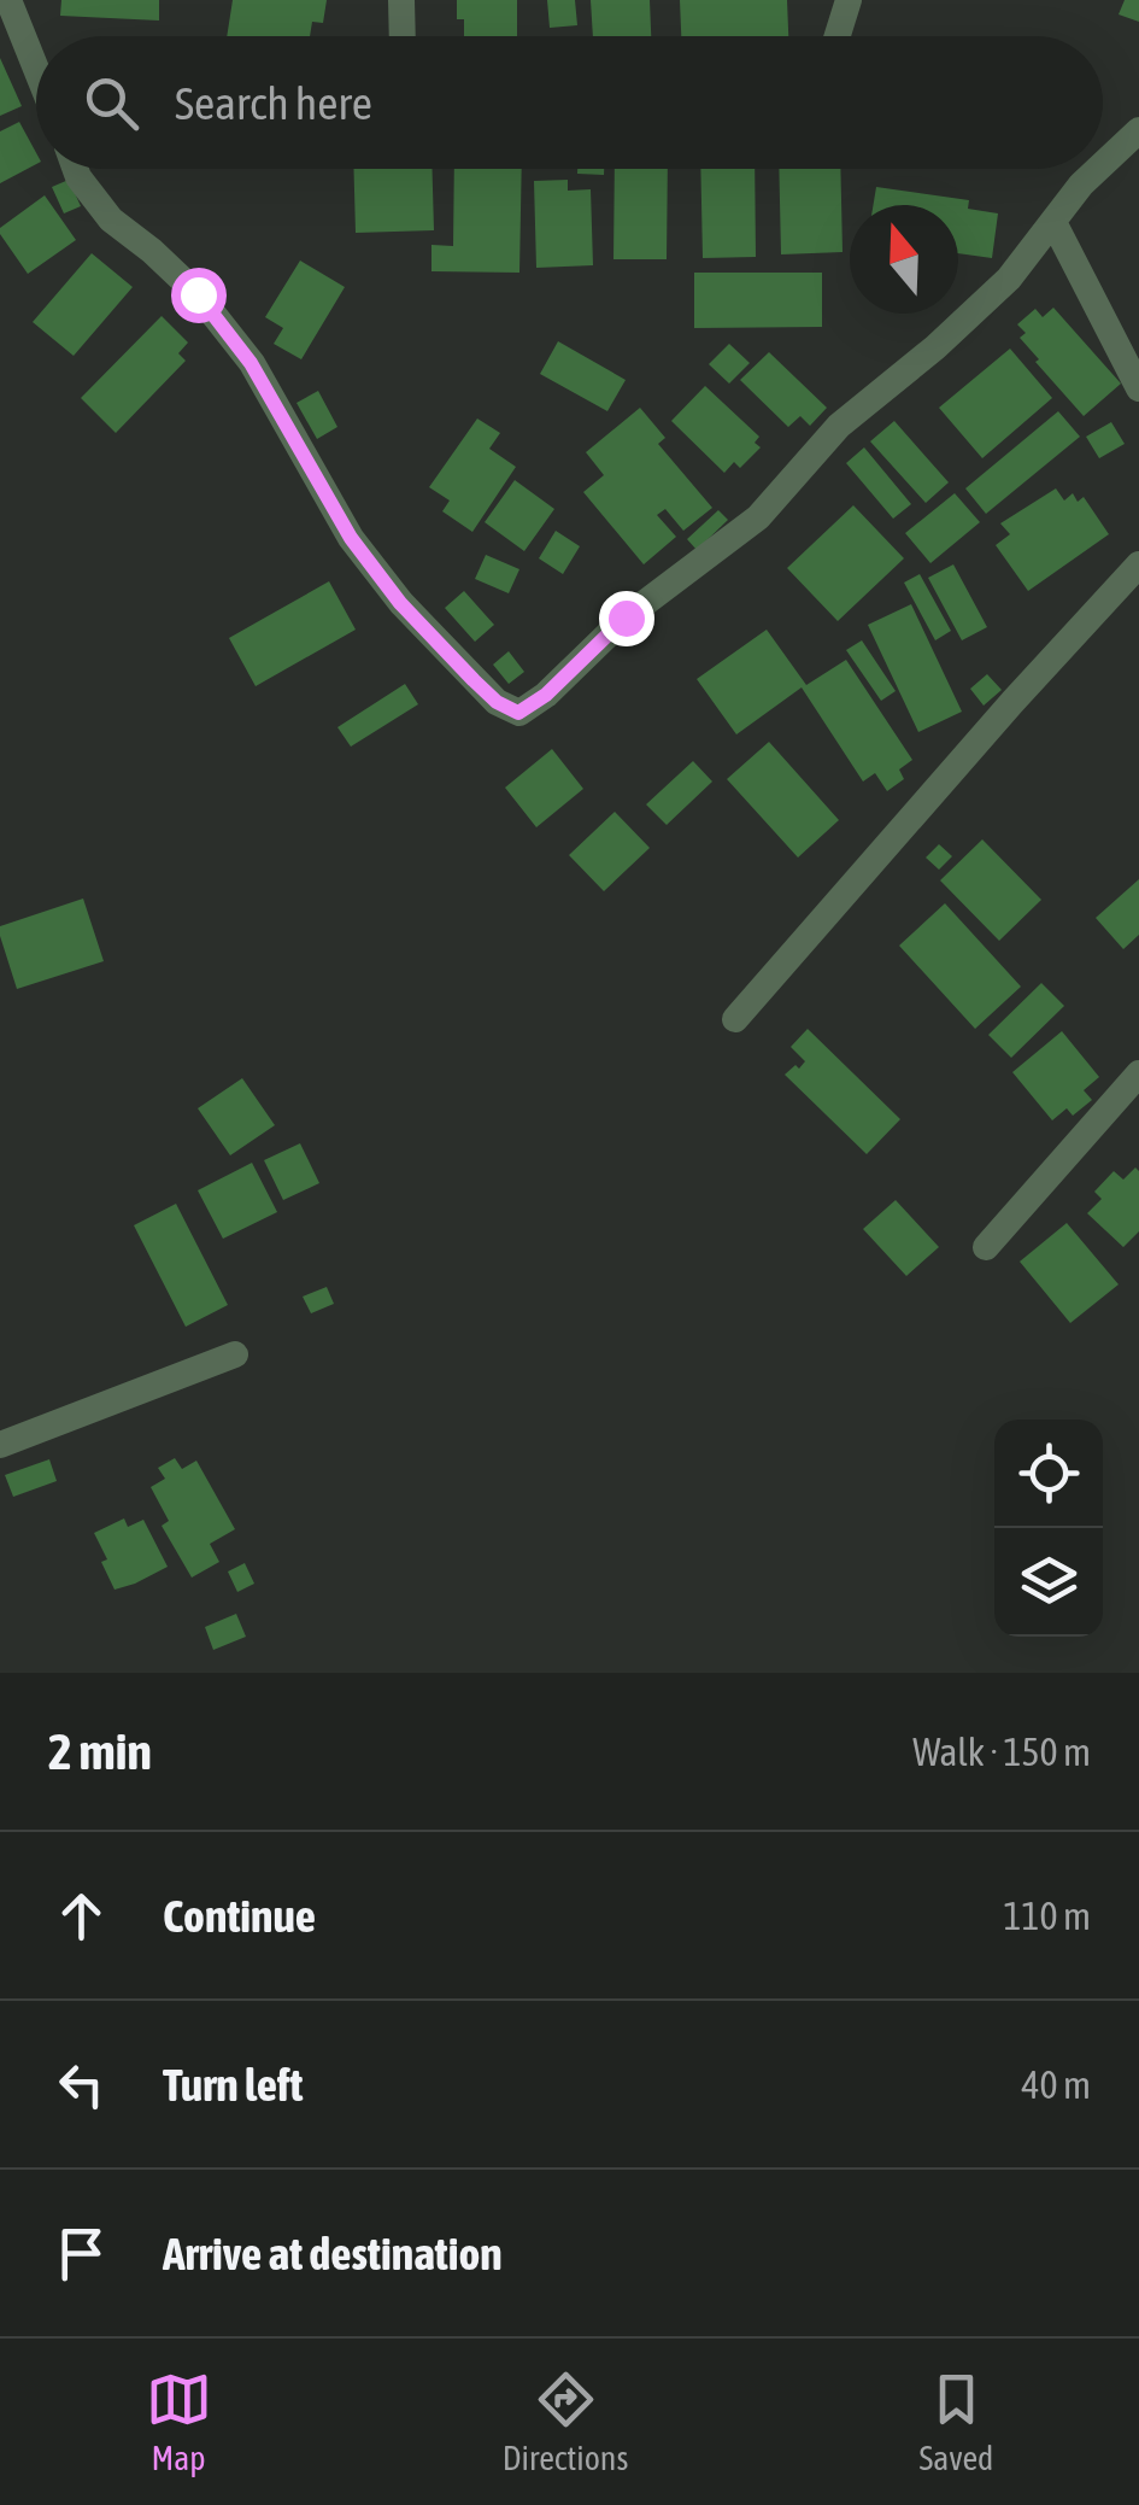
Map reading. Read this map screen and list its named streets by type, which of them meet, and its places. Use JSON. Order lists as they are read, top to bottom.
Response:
{
  "north": "top",
  "page": {
    "search": "Search here",
    "heading": ["2 min", "Walk · 150 m"],
    "list": [
      ["Continue", "110 m"],
      ["Turn left", "40 m"],
      "Arrive at destination"
    ],
    "nav": ["Map", "Directions", "Saved"]
  }
}
